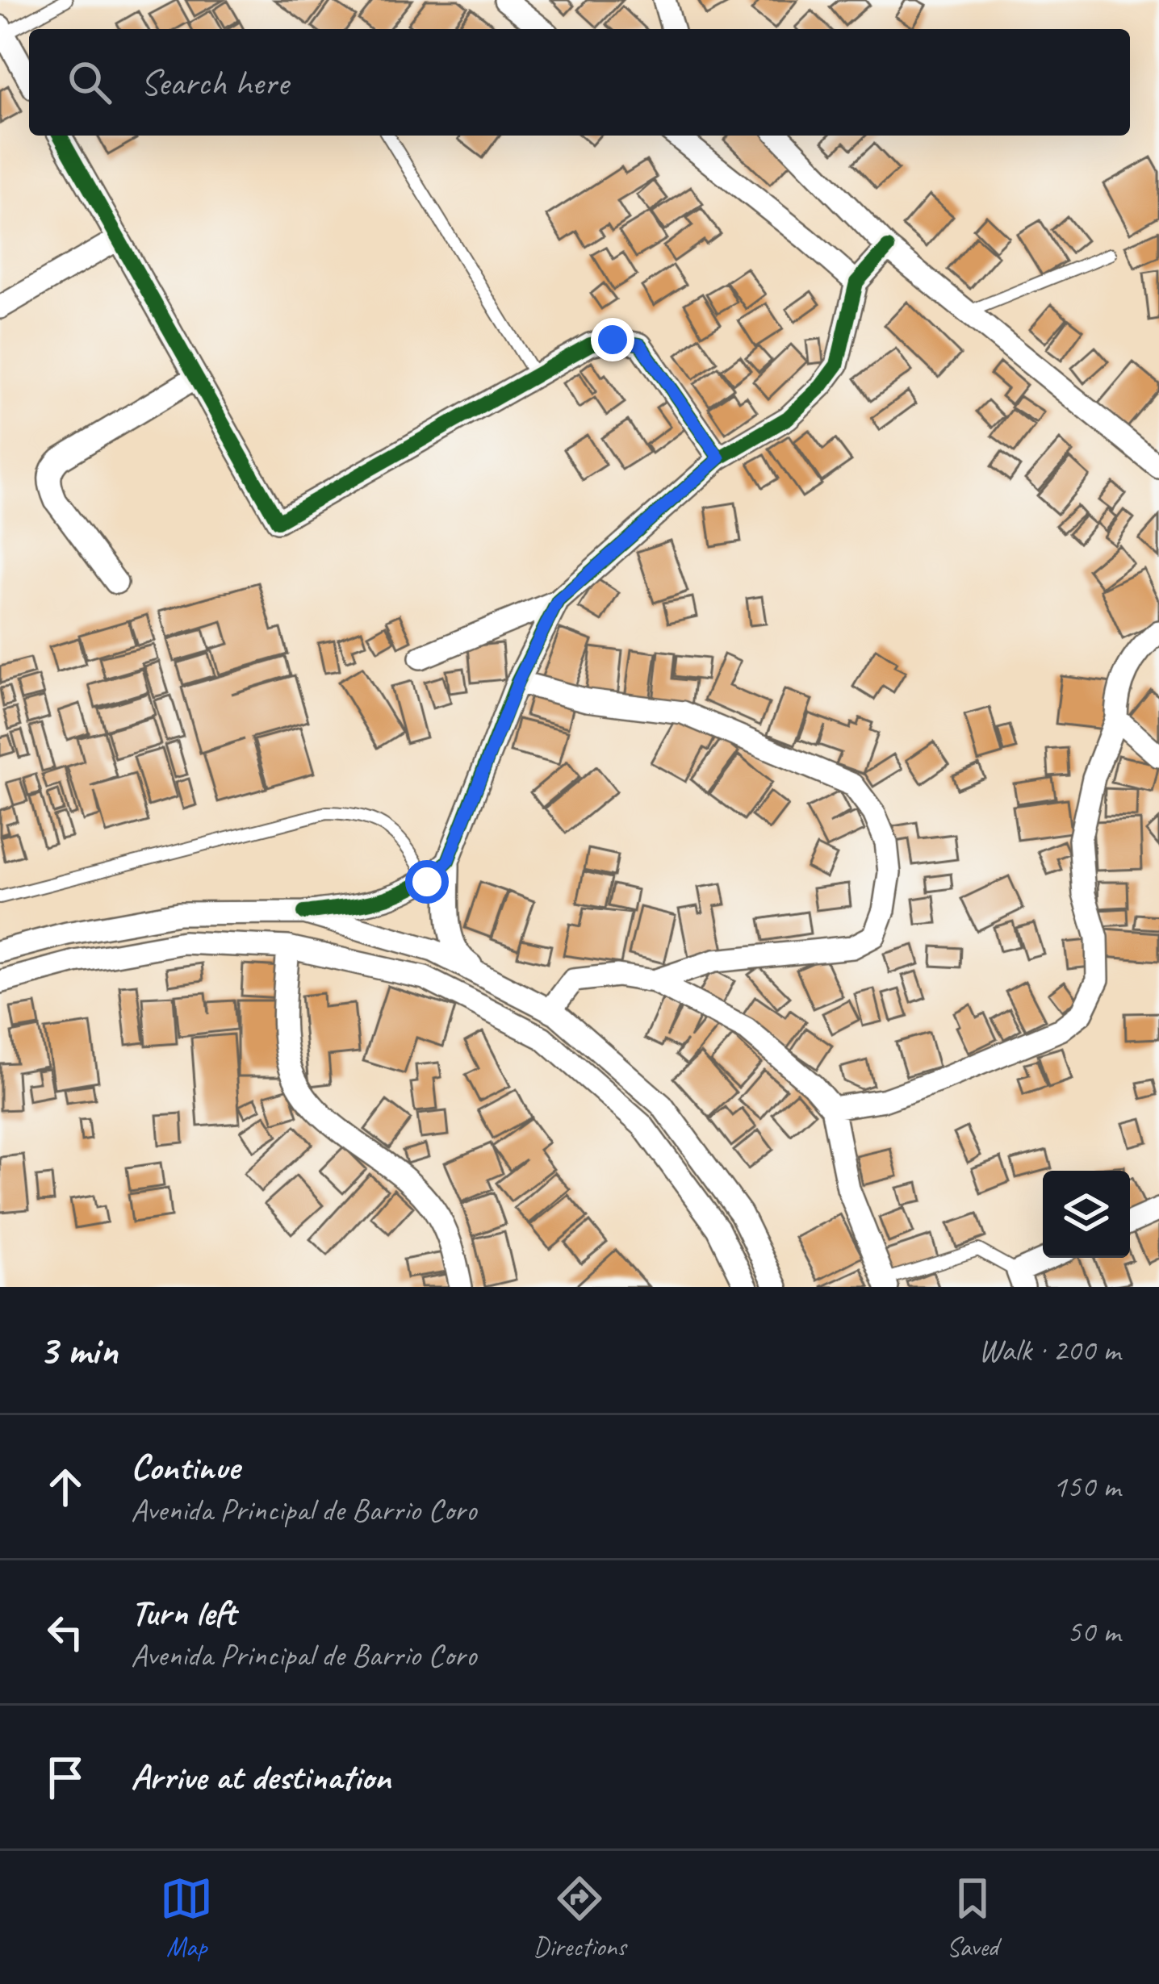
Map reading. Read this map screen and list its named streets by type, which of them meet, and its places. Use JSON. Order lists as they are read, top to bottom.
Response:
{
  "page": {
    "search": "Search here",
    "heading": ["3 min", "Walk · 200 m"],
    "list": [
      ["Continue", "Avenida Principal de Barrio Coro", "150 m"],
      ["Turn left", "Avenida Principal de Barrio Coro", "50 m"],
      "Arrive at destination"
    ],
    "nav": ["Map", "Directions", "Saved"]
  }
}
